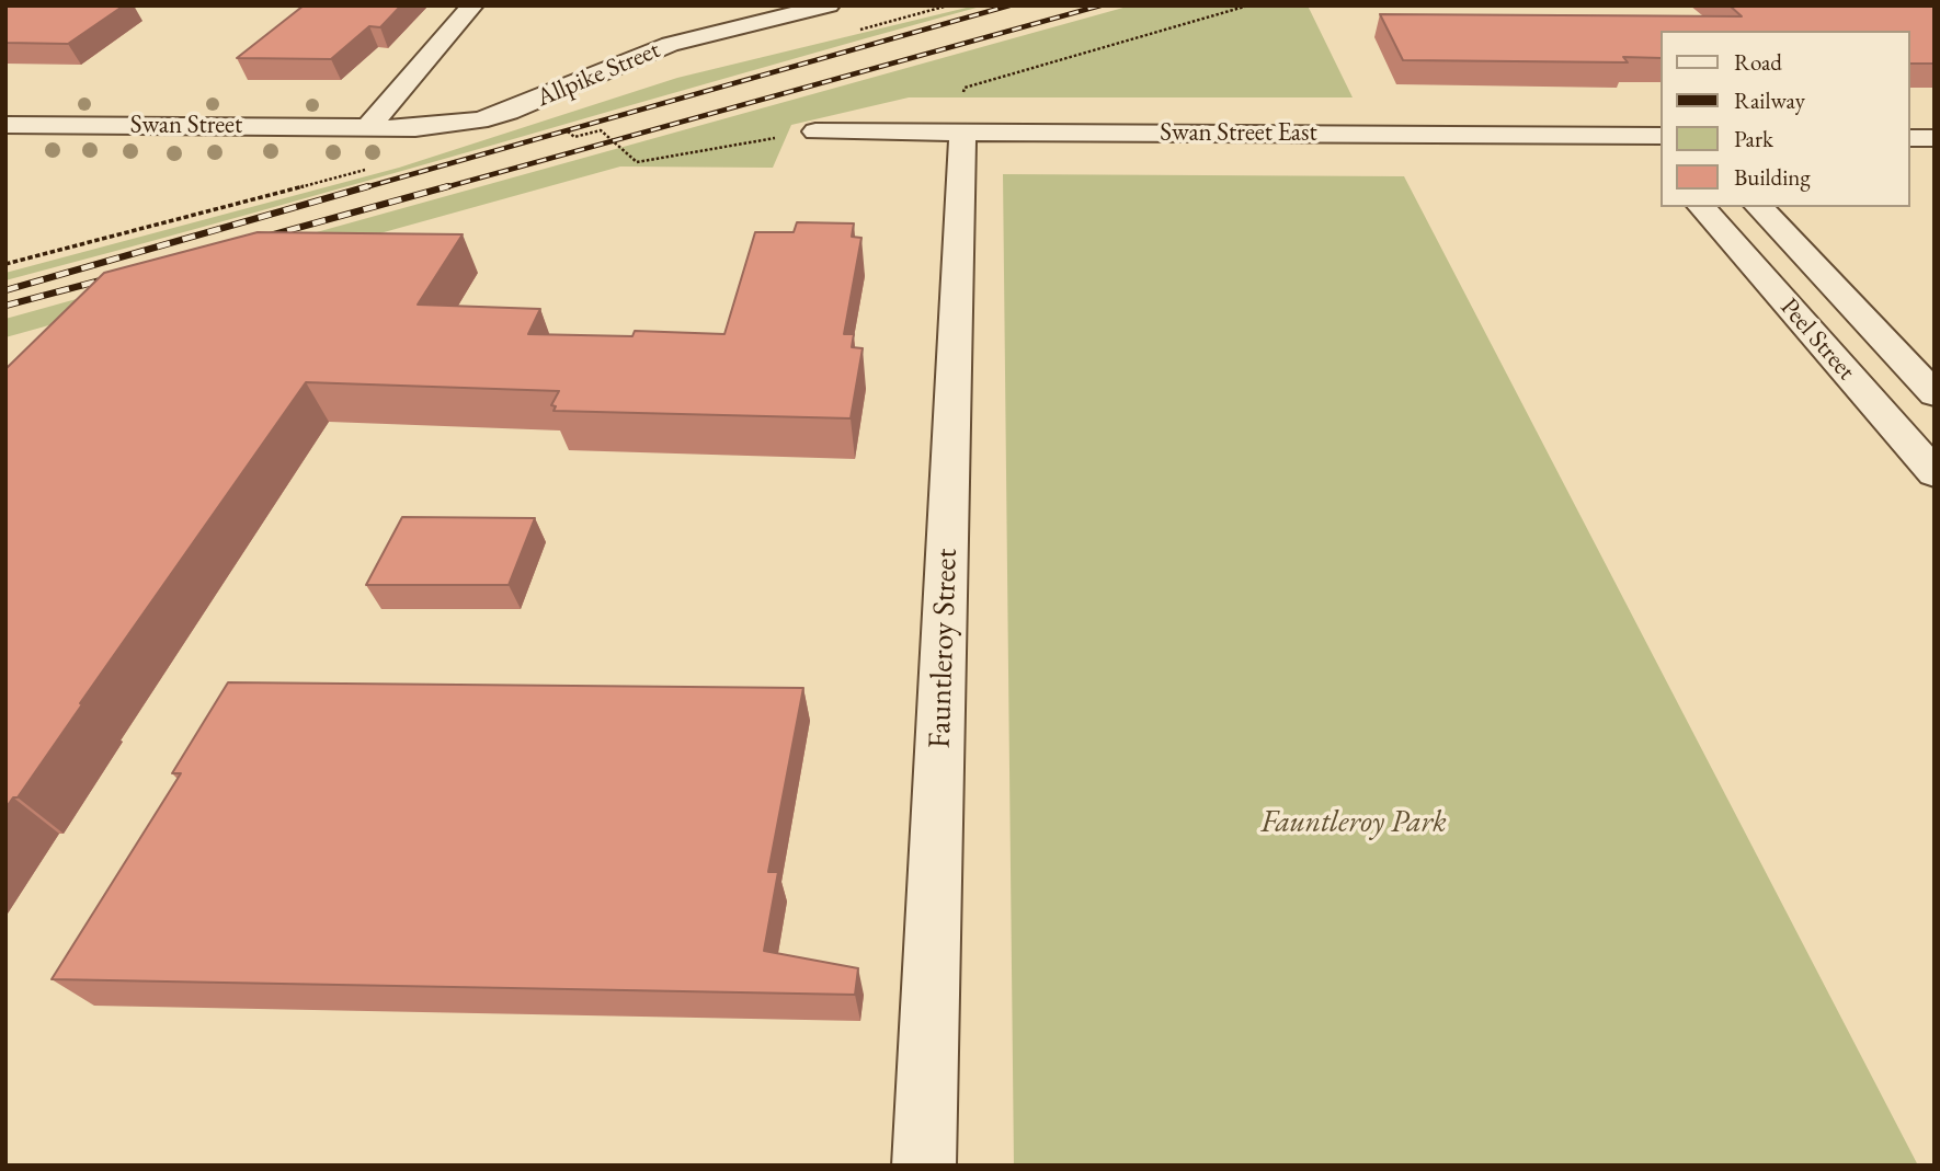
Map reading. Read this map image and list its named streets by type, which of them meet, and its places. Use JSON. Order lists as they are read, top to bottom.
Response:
{
  "streets": {
    "street": [
      "Allpike Street",
      "Swan Street",
      "Swan Street East",
      "Peel Street",
      "Fauntleroy Street"
    ]
  },
  "crossings": [
    ["Allpike Street", "Swan Street"],
    ["Swan Street East", "Fauntleroy Street"]
  ],
  "parks": ["Fauntleroy Park"],
  "legend": [
    "Road",
    "Railway",
    "Park",
    "Building"
  ]
}
